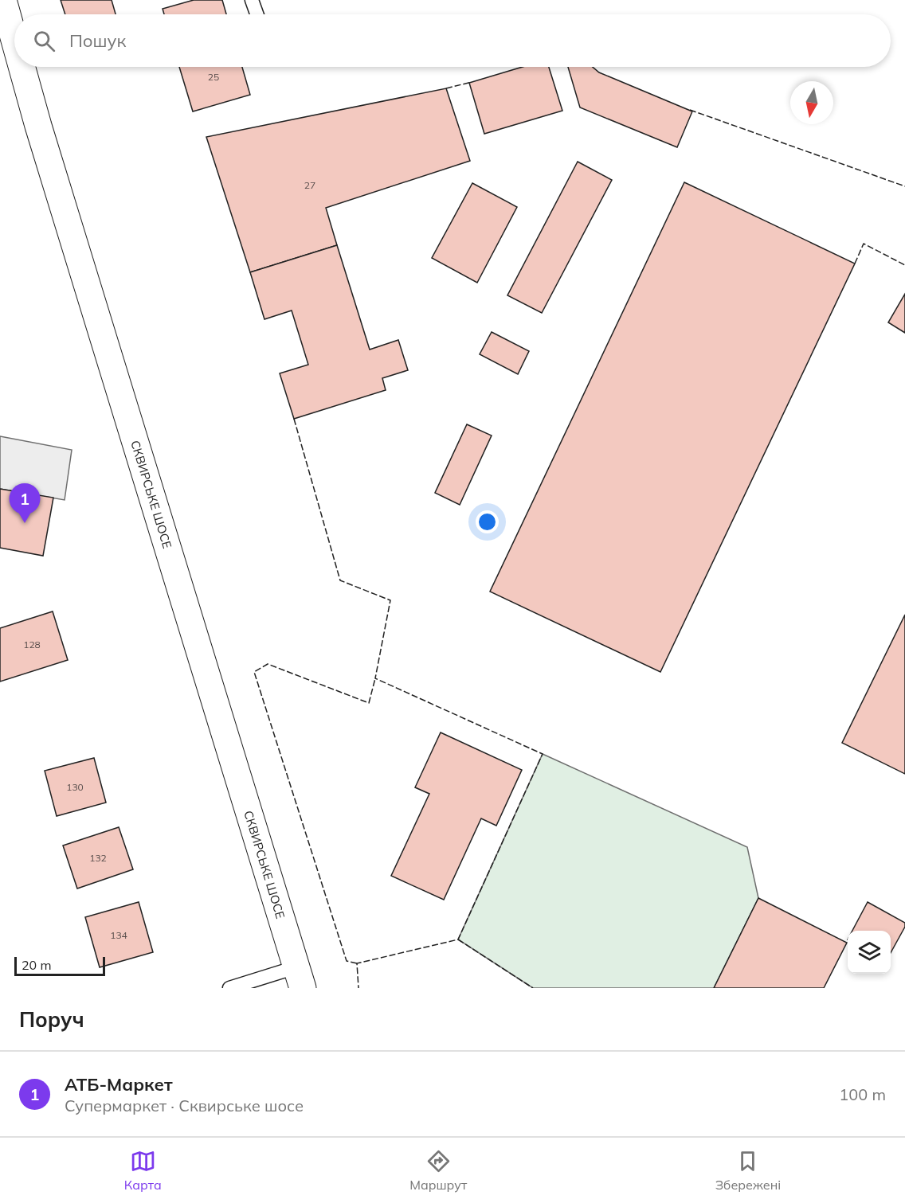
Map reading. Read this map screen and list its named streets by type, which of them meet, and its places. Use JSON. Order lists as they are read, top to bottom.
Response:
{
  "streets": {
    "main road": ["СКВИРСЬКЕ ШОСЕ"]
  },
  "house_numbers": [
    "25",
    "27",
    "128",
    "130",
    "132",
    "134"
  ],
  "scale_bar": "20 m",
  "north": "bottom",
  "page": {
    "search": "Пошук",
    "pins": "1",
    "scale": "20 m",
    "heading": "Поруч",
    "list": [
      {
        "mark": "1",
        "name": "АТБ-Маркет",
        "note": "Супермаркет · Сквирське шосе",
        "value": "100 m"
      }
    ],
    "nav": ["Карта", "Маршрут", "Збережені"]
  }
}
